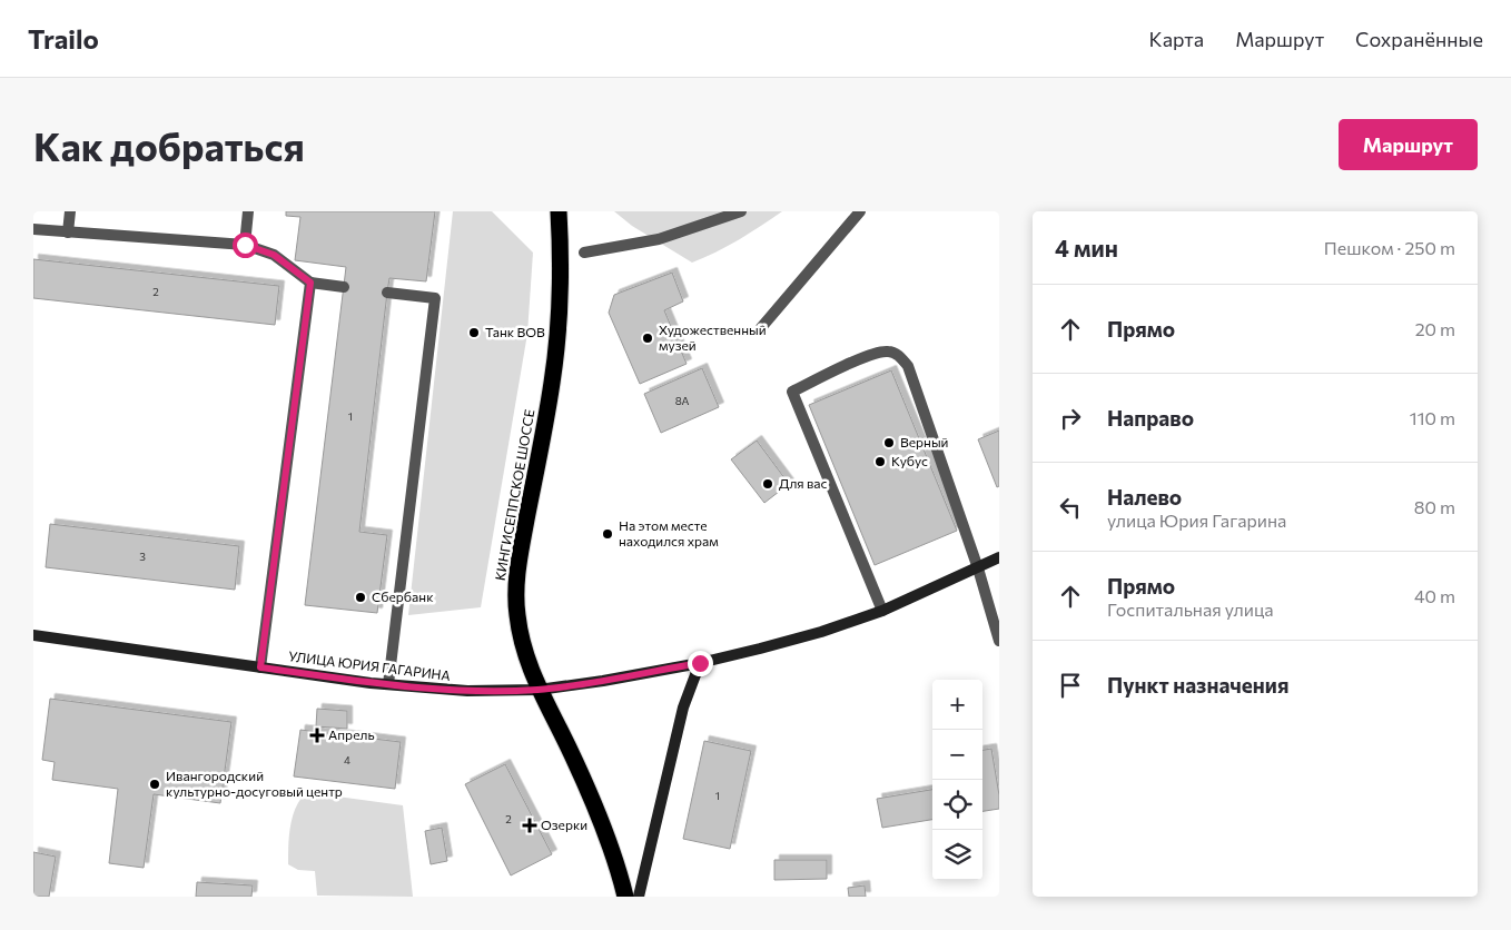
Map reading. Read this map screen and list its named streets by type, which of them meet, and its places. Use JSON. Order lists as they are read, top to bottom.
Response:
{
  "streets": {
    "highway": ["КИНГИСЕППСКОЕ ШОССЕ"],
    "street": ["УЛИЦА ЮРИЯ ГАГАРИНА"]
  },
  "crossings": [
    ["КИНГИСЕППСКОЕ ШОССЕ", "УЛИЦА ЮРИЯ ГАГАРИНА"]
  ],
  "places": {
    "other": [
      "Танк ВОВ",
      "Художественный музей",
      "Верный",
      "Кубус",
      "Для вас",
      "На этом месте находился храм",
      "Сбербанк",
      "Ивангородский культурно-досуговый центр"
    ],
    "health": ["Апрель", "Озерки"]
  },
  "house_numbers": [
    "2",
    "8А",
    "1",
    "3",
    "4",
    "1",
    "2"
  ],
  "page": {
    "header": "Trailo",
    "nav": ["Карта", "Маршрут", "Сохранённые"],
    "buttons": "Маршрут",
    "title": "Как добраться",
    "heading": ["4 мин", "Пешком · 250 m"],
    "list": [
      ["Прямо", "20 m"],
      ["Направо", "110 m"],
      ["Налево", "улица Юрия Гагарина", "80 m"],
      ["Прямо", "Госпитальная улица", "40 m"],
      "Пункт назначения"
    ],
    "map_buttons": ["+", "−"]
  }
}
